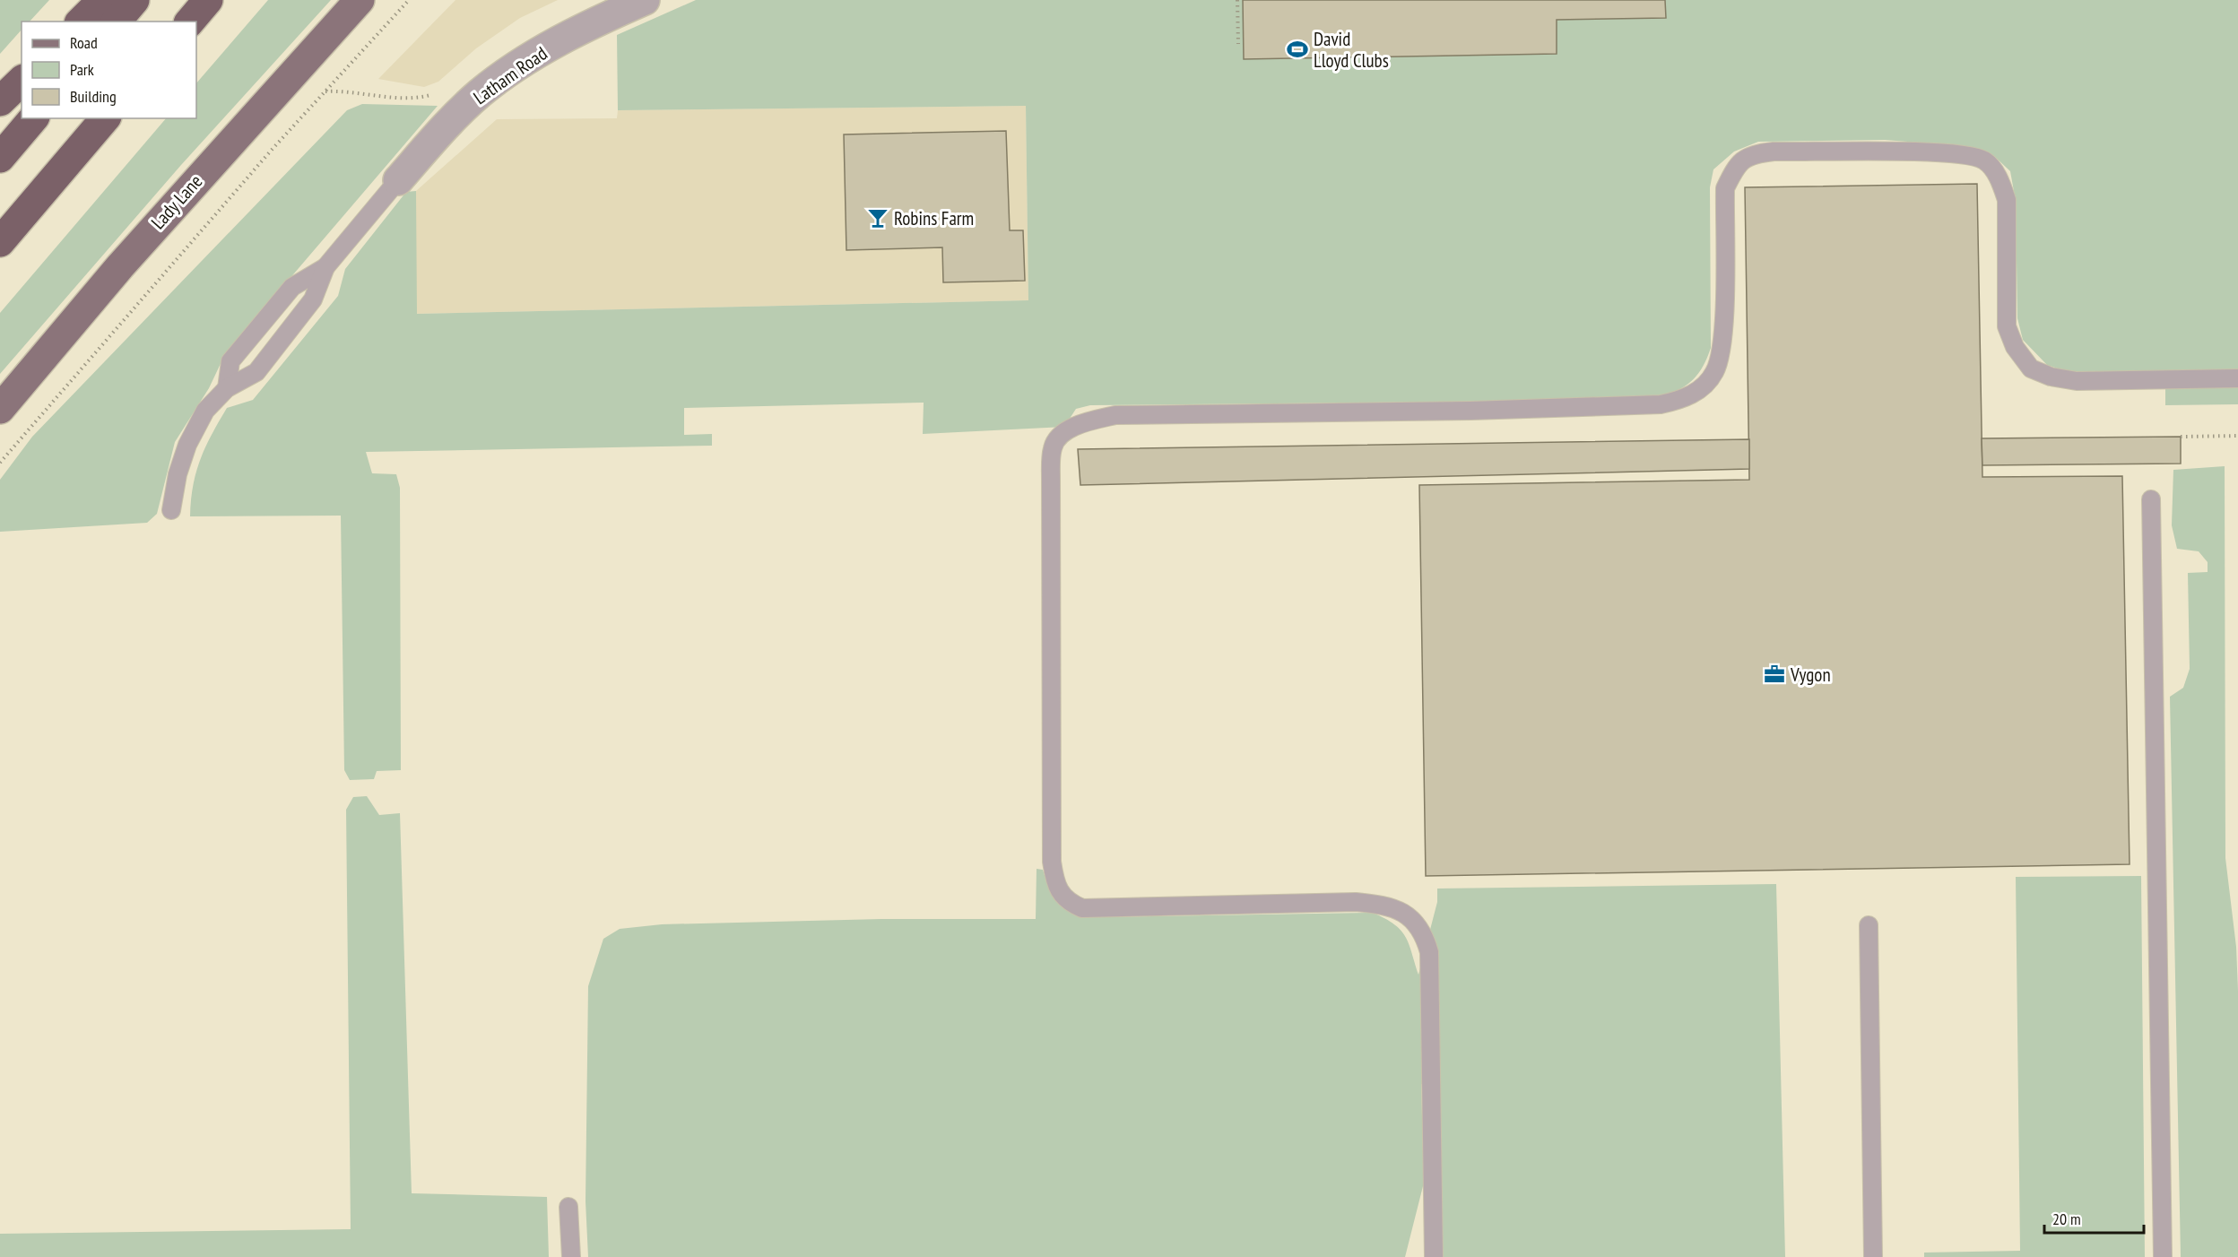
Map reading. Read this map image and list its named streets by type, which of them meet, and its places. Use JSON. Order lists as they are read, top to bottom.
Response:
{
  "streets": {
    "main road": ["Lady Lane"],
    "street": ["Latham Road"]
  },
  "places": {
    "sports": ["David Lloyd Clubs"],
    "bar": ["Robins Farm"],
    "office": ["Vygon"]
  },
  "legend": ["Road", "Park", "Building"],
  "scale_bar": "20 m"
}
